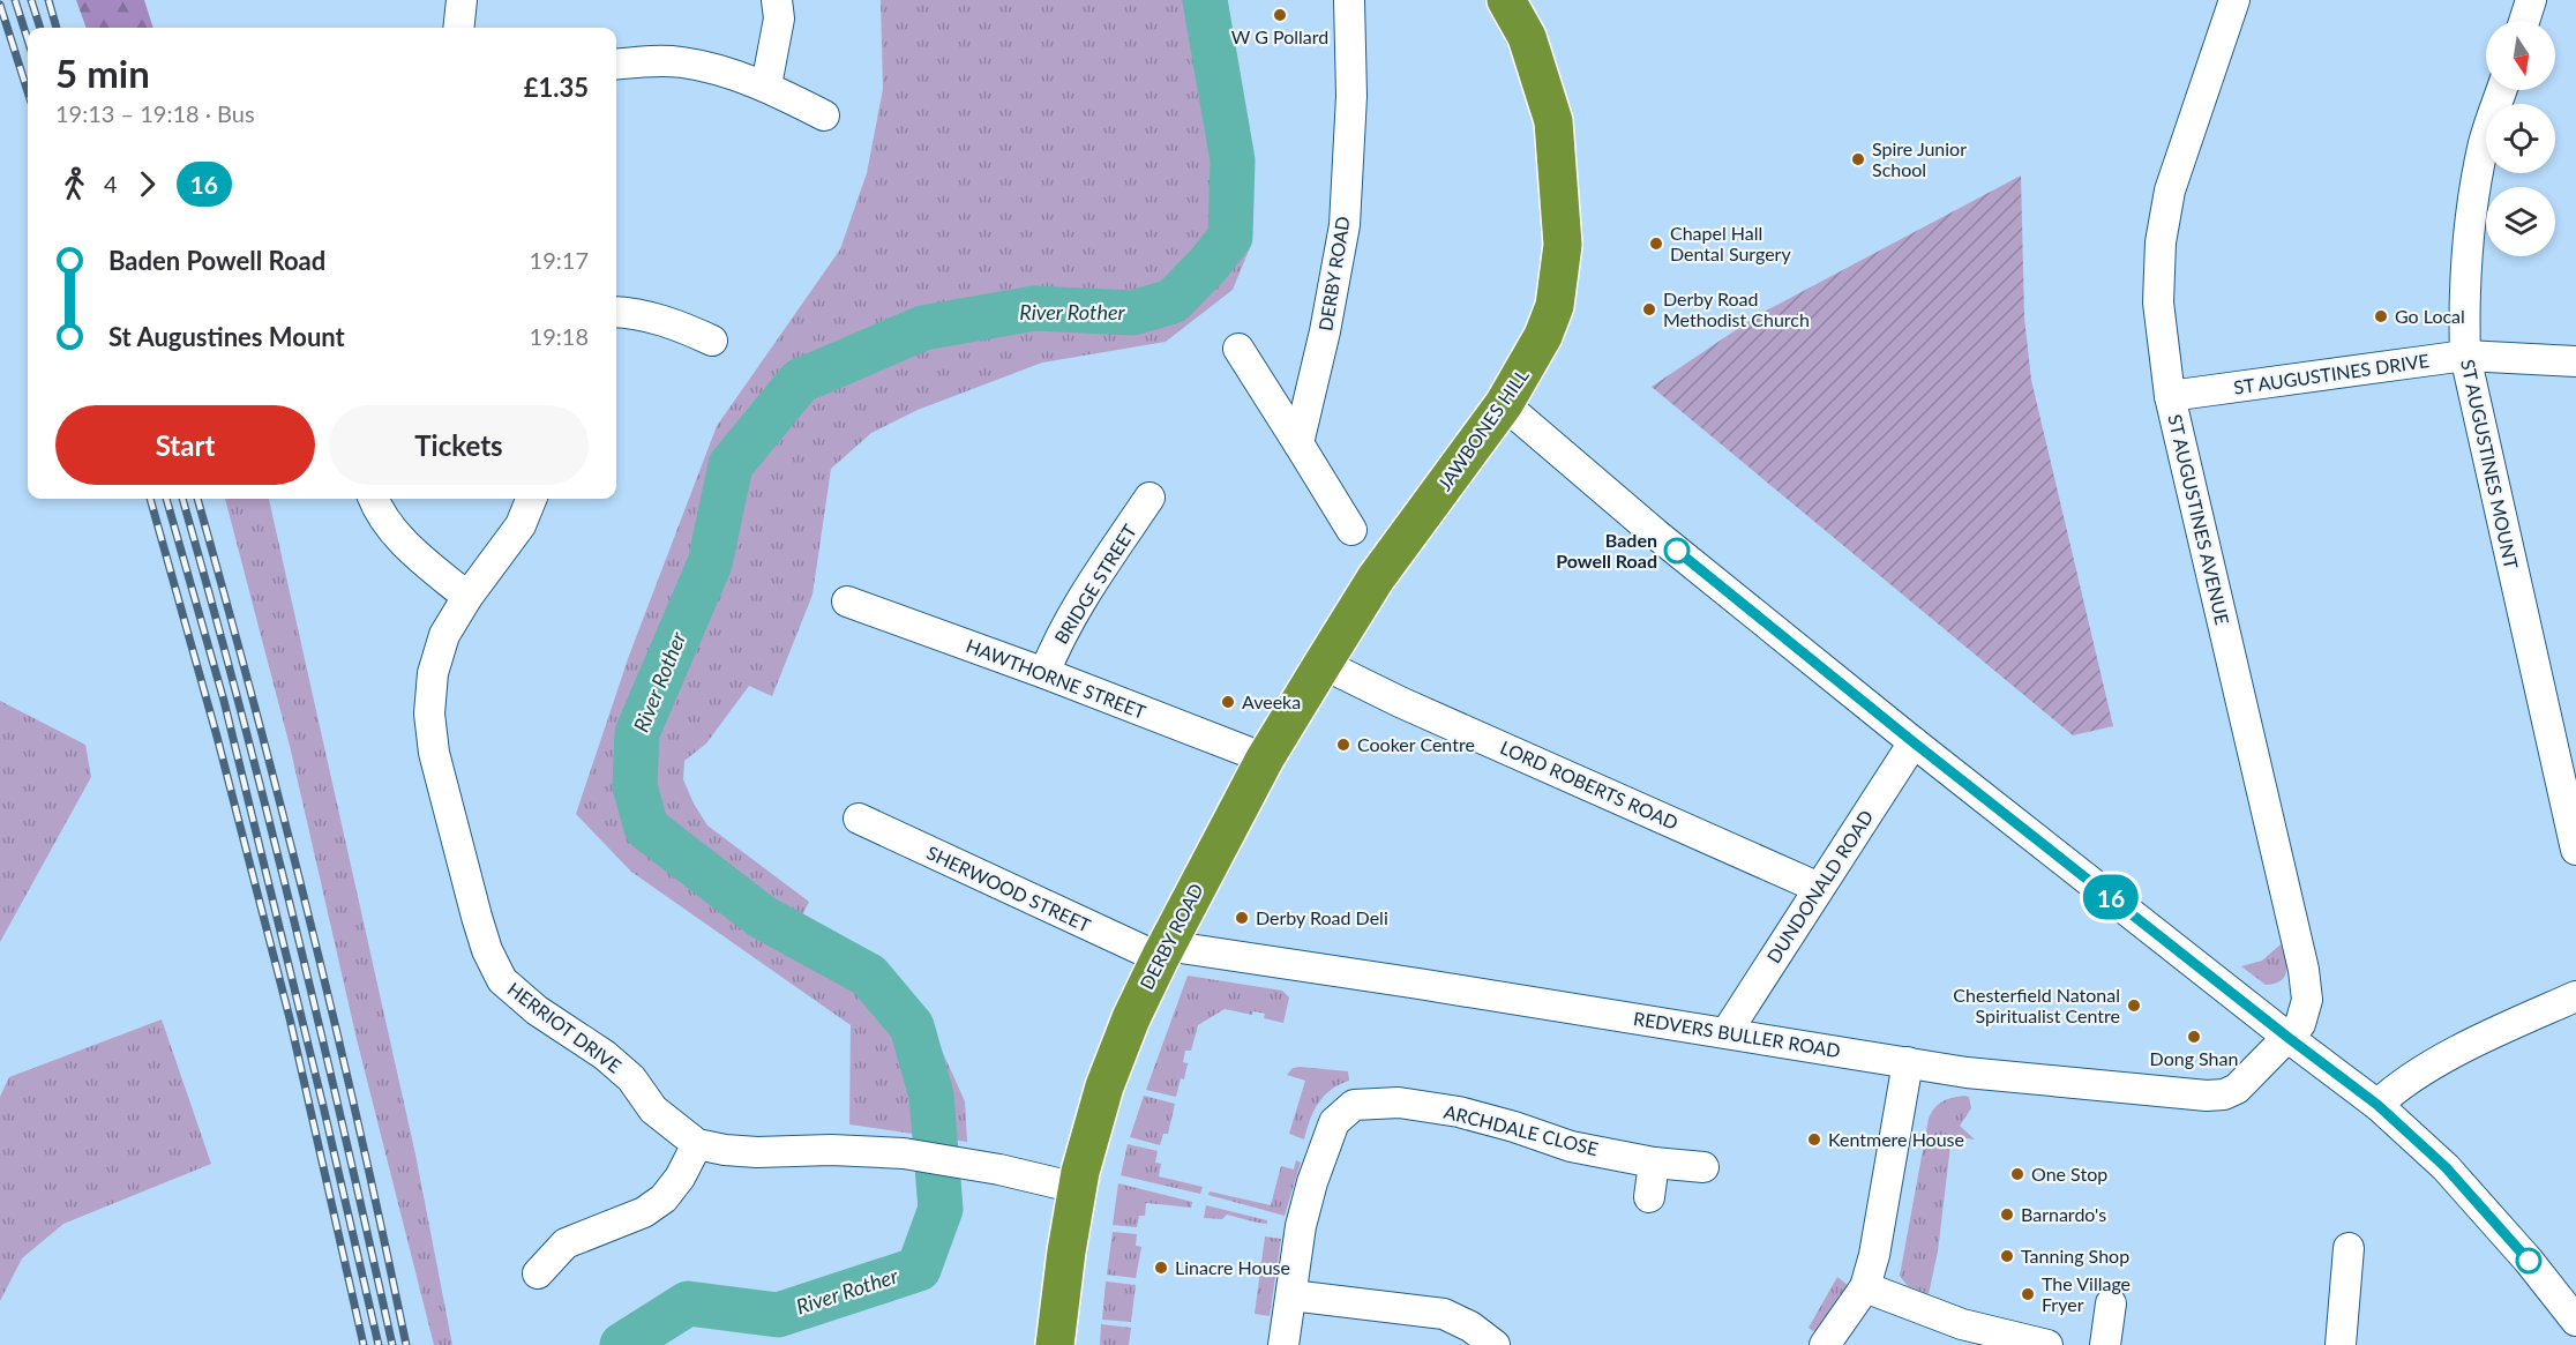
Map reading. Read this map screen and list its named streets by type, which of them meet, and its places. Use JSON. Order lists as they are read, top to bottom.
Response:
{
  "streets": {
    "highway": ["DERBY ROAD", "JAWBONES HILL"],
    "street": [
      "ST AUGUSTINES DRIVE",
      "ST AUGUSTINES MOUNT",
      "ST AUGUSTINES AVENUE",
      "BRIDGE STREET",
      "HAWTHORNE STREET",
      "LORD ROBERTS ROAD",
      "DUNDONALD ROAD",
      "SHERWOOD STREET",
      "HERRIOT DRIVE",
      "REDVERS BULLER ROAD",
      "ARCHDALE CLOSE"
    ]
  },
  "crossings": [
    ["DERBY ROAD", "JAWBONES HILL"],
    ["DERBY ROAD", "HAWTHORNE STREET"],
    ["DERBY ROAD", "LORD ROBERTS ROAD"],
    ["DERBY ROAD", "SHERWOOD STREET"],
    ["DERBY ROAD", "HERRIOT DRIVE"],
    ["DERBY ROAD", "REDVERS BULLER ROAD"],
    ["ST AUGUSTINES DRIVE", "ST AUGUSTINES MOUNT"],
    ["ST AUGUSTINES DRIVE", "ST AUGUSTINES AVENUE"],
    ["ST AUGUSTINES AVENUE", "REDVERS BULLER ROAD"],
    ["BRIDGE STREET", "HAWTHORNE STREET"],
    ["LORD ROBERTS ROAD", "DUNDONALD ROAD"],
    ["DUNDONALD ROAD", "REDVERS BULLER ROAD"],
    ["SHERWOOD STREET", "REDVERS BULLER ROAD"]
  ],
  "water": ["River Rother"],
  "places": [
    "W G Pollard",
    "Spire Junior School",
    "Chapel Hall Dental Surgery",
    "Derby Road Methodist Church",
    "Go Local",
    "Baden Powell Road",
    "Aveeka",
    "Cooker Centre",
    "Derby Road Deli",
    "Chesterfield Natonal Spiritualist Centre",
    "Dong Shan",
    "Kentmere House",
    "One Stop",
    "Barnardo's",
    "Tanning Shop",
    "Linacre House",
    "The Village Fryer"
  ],
  "lines": ["bus line 16"],
  "north": "bottom",
  "page": {
    "on_map": "16",
    "heading": ["5 min", "19:13 – 19:18 · Bus", "£1.35"],
    "legs": ["4", "16"],
    "list": [
      {
        "name": "Baden Powell Road",
        "value": "19:17"
      },
      {
        "name": "St Augustines Mount",
        "value": "19:18"
      }
    ],
    "buttons": ["Start", "Tickets"]
  }
}
